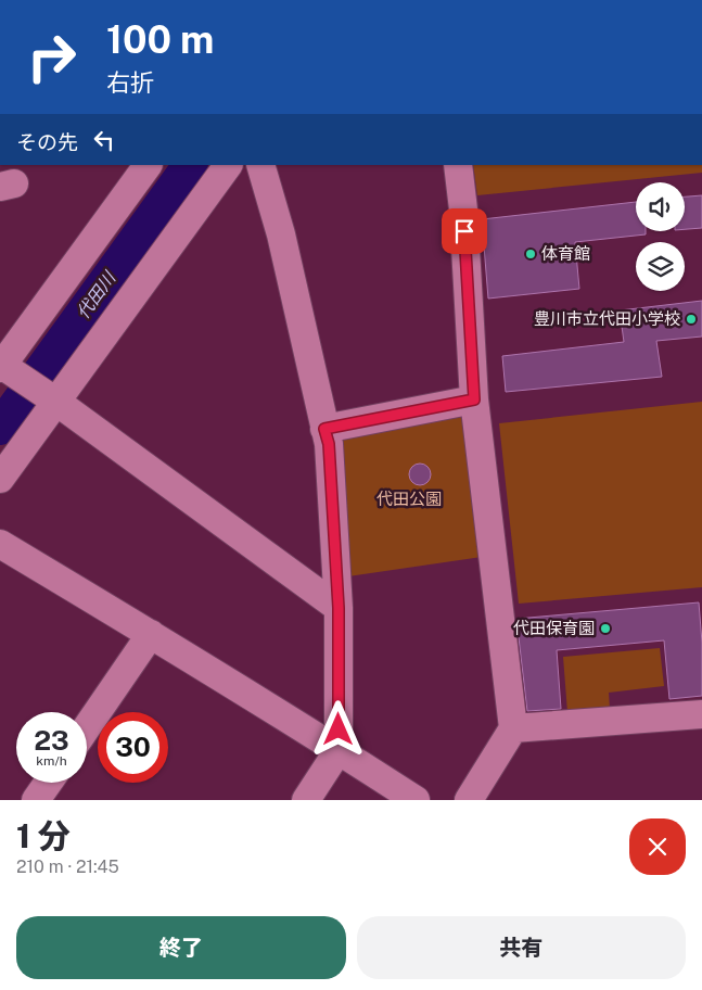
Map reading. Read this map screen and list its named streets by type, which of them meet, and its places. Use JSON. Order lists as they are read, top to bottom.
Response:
{
  "water": ["代田川"],
  "parks": ["代田公園"],
  "places": ["体育館", "豊川市立代田小学校", "代田保育園"],
  "page": {
    "turn": ["100 m", "右折"],
    "then": "その先",
    "speed": "23 km/h",
    "limit": "30",
    "heading": ["1 分", "210 m · 21:45"],
    "buttons": ["終了", "共有"]
  }
}
